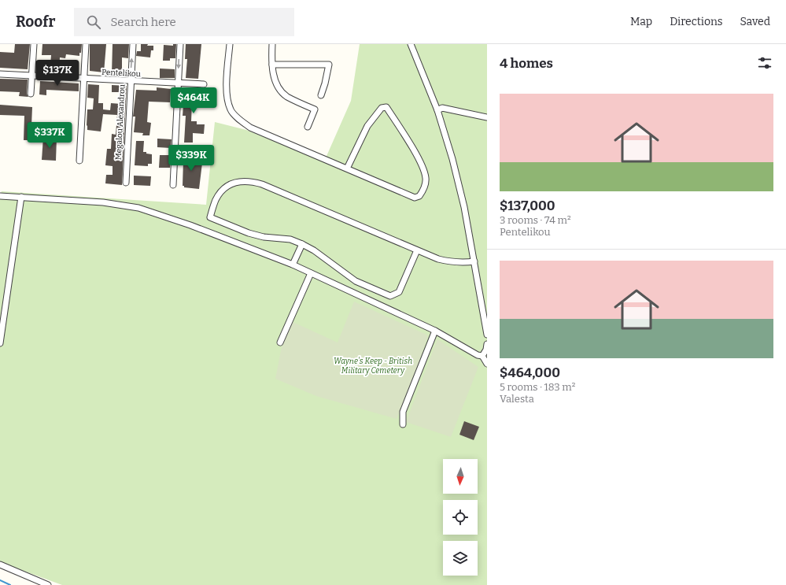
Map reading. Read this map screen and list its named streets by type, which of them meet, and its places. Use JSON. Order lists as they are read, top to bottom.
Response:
{
  "streets": {
    "street": ["Pentelikou", "Megalou Alexandrou"]
  },
  "crossings": [
    ["Pentelikou", "Megalou Alexandrou"]
  ],
  "parks": ["Wayne's Keep - British Military Cemetery"],
  "north": "bottom",
  "page": {
    "header": "Roofr",
    "search": "Search here",
    "nav": ["Map", "Directions", "Saved"],
    "heading": "4 homes",
    "price": [
      "$137K",
      "$464K",
      "$337K",
      "$339K"
    ],
    "list": [
      {
        "name": "$137,000",
        "note": "3 rooms · 74 m² · Pentelikou"
      },
      {
        "name": "$464,000",
        "note": "5 rooms · 183 m² · Valesta"
      }
    ]
  }
}
